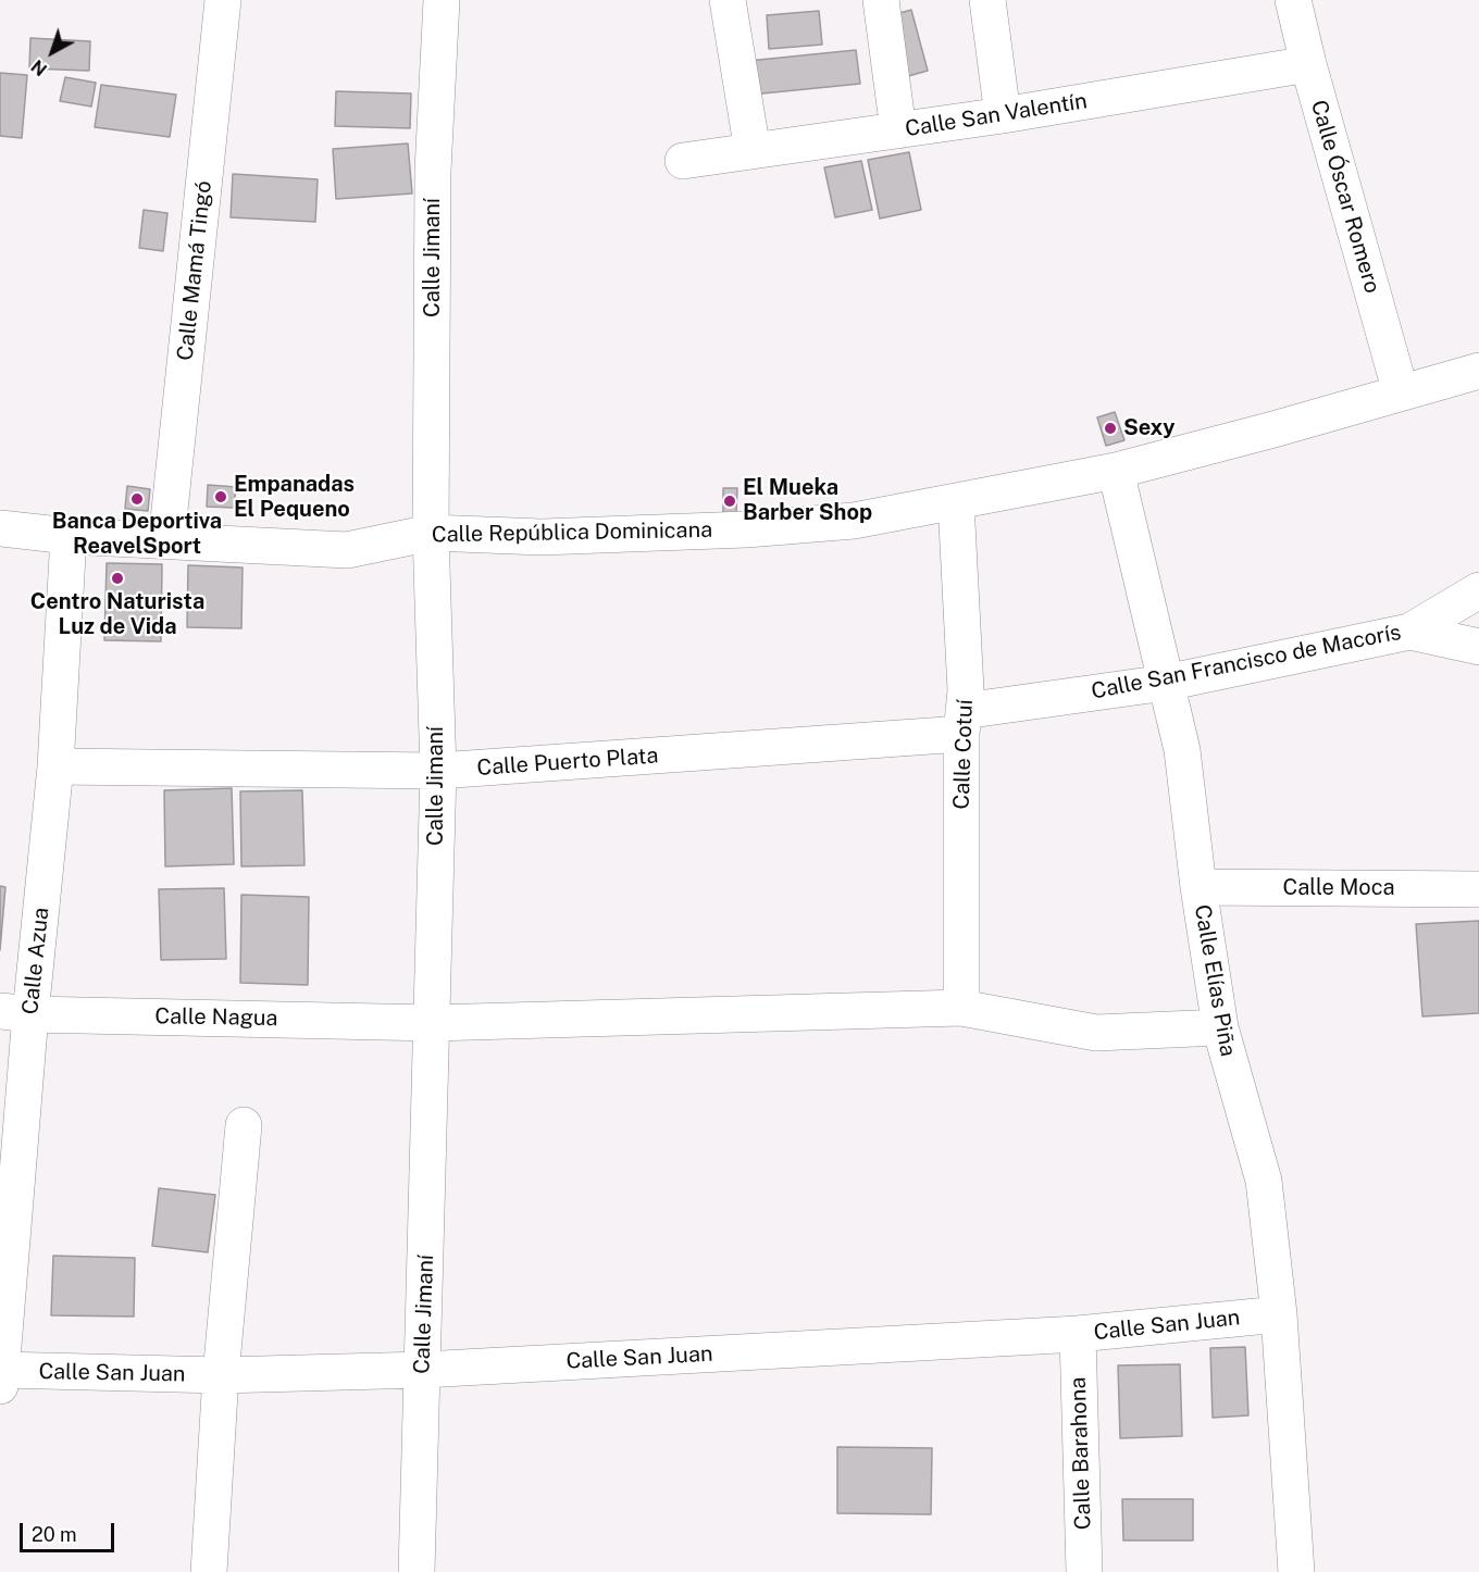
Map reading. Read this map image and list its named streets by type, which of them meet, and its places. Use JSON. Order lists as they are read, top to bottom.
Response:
{
  "streets": {
    "street": [
      "Calle San Valentín",
      "Calle Óscar Romero",
      "Calle Jimaní",
      "Calle Mamá Tingó",
      "Calle República Dominicana",
      "Calle San Francisco de Macorís",
      "Calle Cotuí",
      "Calle Puerto Plata",
      "Calle Moca",
      "Calle Azua",
      "Calle Elías Piña",
      "Calle Nagua",
      "Calle San Juan",
      "Calle Barahona"
    ]
  },
  "crossings": [
    ["Calle San Valentín", "Calle Óscar Romero"],
    ["Calle Óscar Romero", "Calle República Dominicana"],
    ["Calle Jimaní", "Calle República Dominicana"],
    ["Calle Jimaní", "Calle Puerto Plata"],
    ["Calle Jimaní", "Calle Nagua"],
    ["Calle Jimaní", "Calle San Juan"],
    ["Calle Mamá Tingó", "Calle República Dominicana"],
    ["Calle República Dominicana", "Calle Cotuí"],
    ["Calle República Dominicana", "Calle Azua"],
    ["Calle República Dominicana", "Calle Elías Piña"],
    ["Calle San Francisco de Macorís", "Calle Cotuí"],
    ["Calle San Francisco de Macorís", "Calle Puerto Plata"],
    ["Calle San Francisco de Macorís", "Calle Elías Piña"],
    ["Calle Cotuí", "Calle Puerto Plata"],
    ["Calle Cotuí", "Calle Nagua"],
    ["Calle Puerto Plata", "Calle Azua"],
    ["Calle Moca", "Calle Elías Piña"],
    ["Calle Azua", "Calle Nagua"],
    ["Calle Azua", "Calle San Juan"],
    ["Calle Elías Piña", "Calle Nagua"],
    ["Calle Elías Piña", "Calle San Juan"],
    ["Calle San Juan", "Calle Barahona"]
  ],
  "places": [
    "Sexy",
    "Empanadas El Pequeno",
    "Banca Deportiva ReavelSport",
    "El Mueka Barber Shop",
    "Centro Naturista Luz de Vida"
  ],
  "scale_bar": "20 m",
  "north": "bottom left"
}
